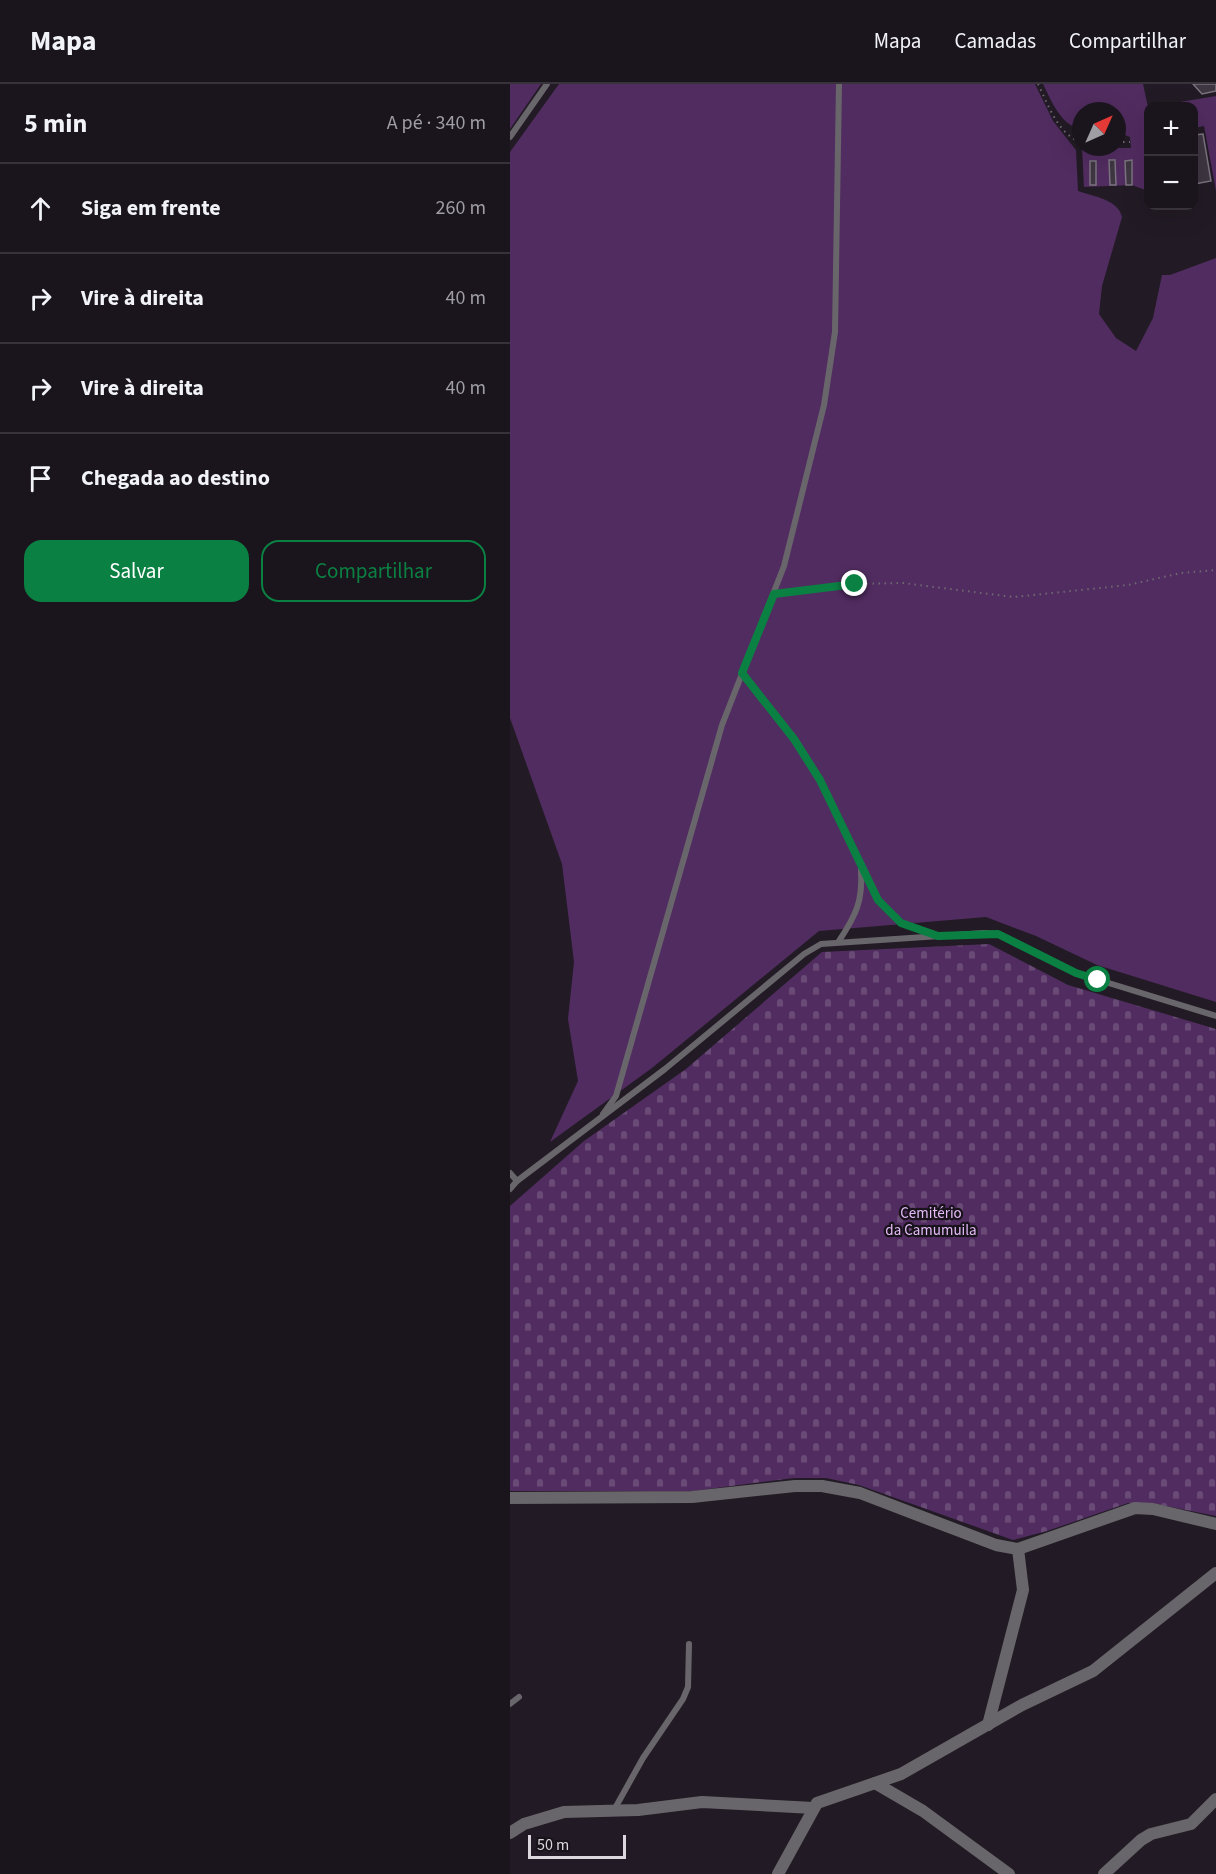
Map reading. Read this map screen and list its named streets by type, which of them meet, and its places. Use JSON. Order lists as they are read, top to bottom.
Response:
{
  "parks": ["Cemitério da Camumuila"],
  "scale_bar": "50 m",
  "north": "top right",
  "page": {
    "header": "Mapa",
    "nav": ["Mapa", "Camadas", "Compartilhar"],
    "heading": ["5 min", "A pé · 340 m"],
    "map_buttons": ["+", "−"],
    "list": [
      ["Siga em frente", "260 m"],
      ["Vire à direita", "40 m"],
      ["Vire à direita", "40 m"],
      "Chegada ao destino"
    ],
    "buttons": ["Salvar", "Compartilhar"],
    "scale": "50 m"
  }
}
